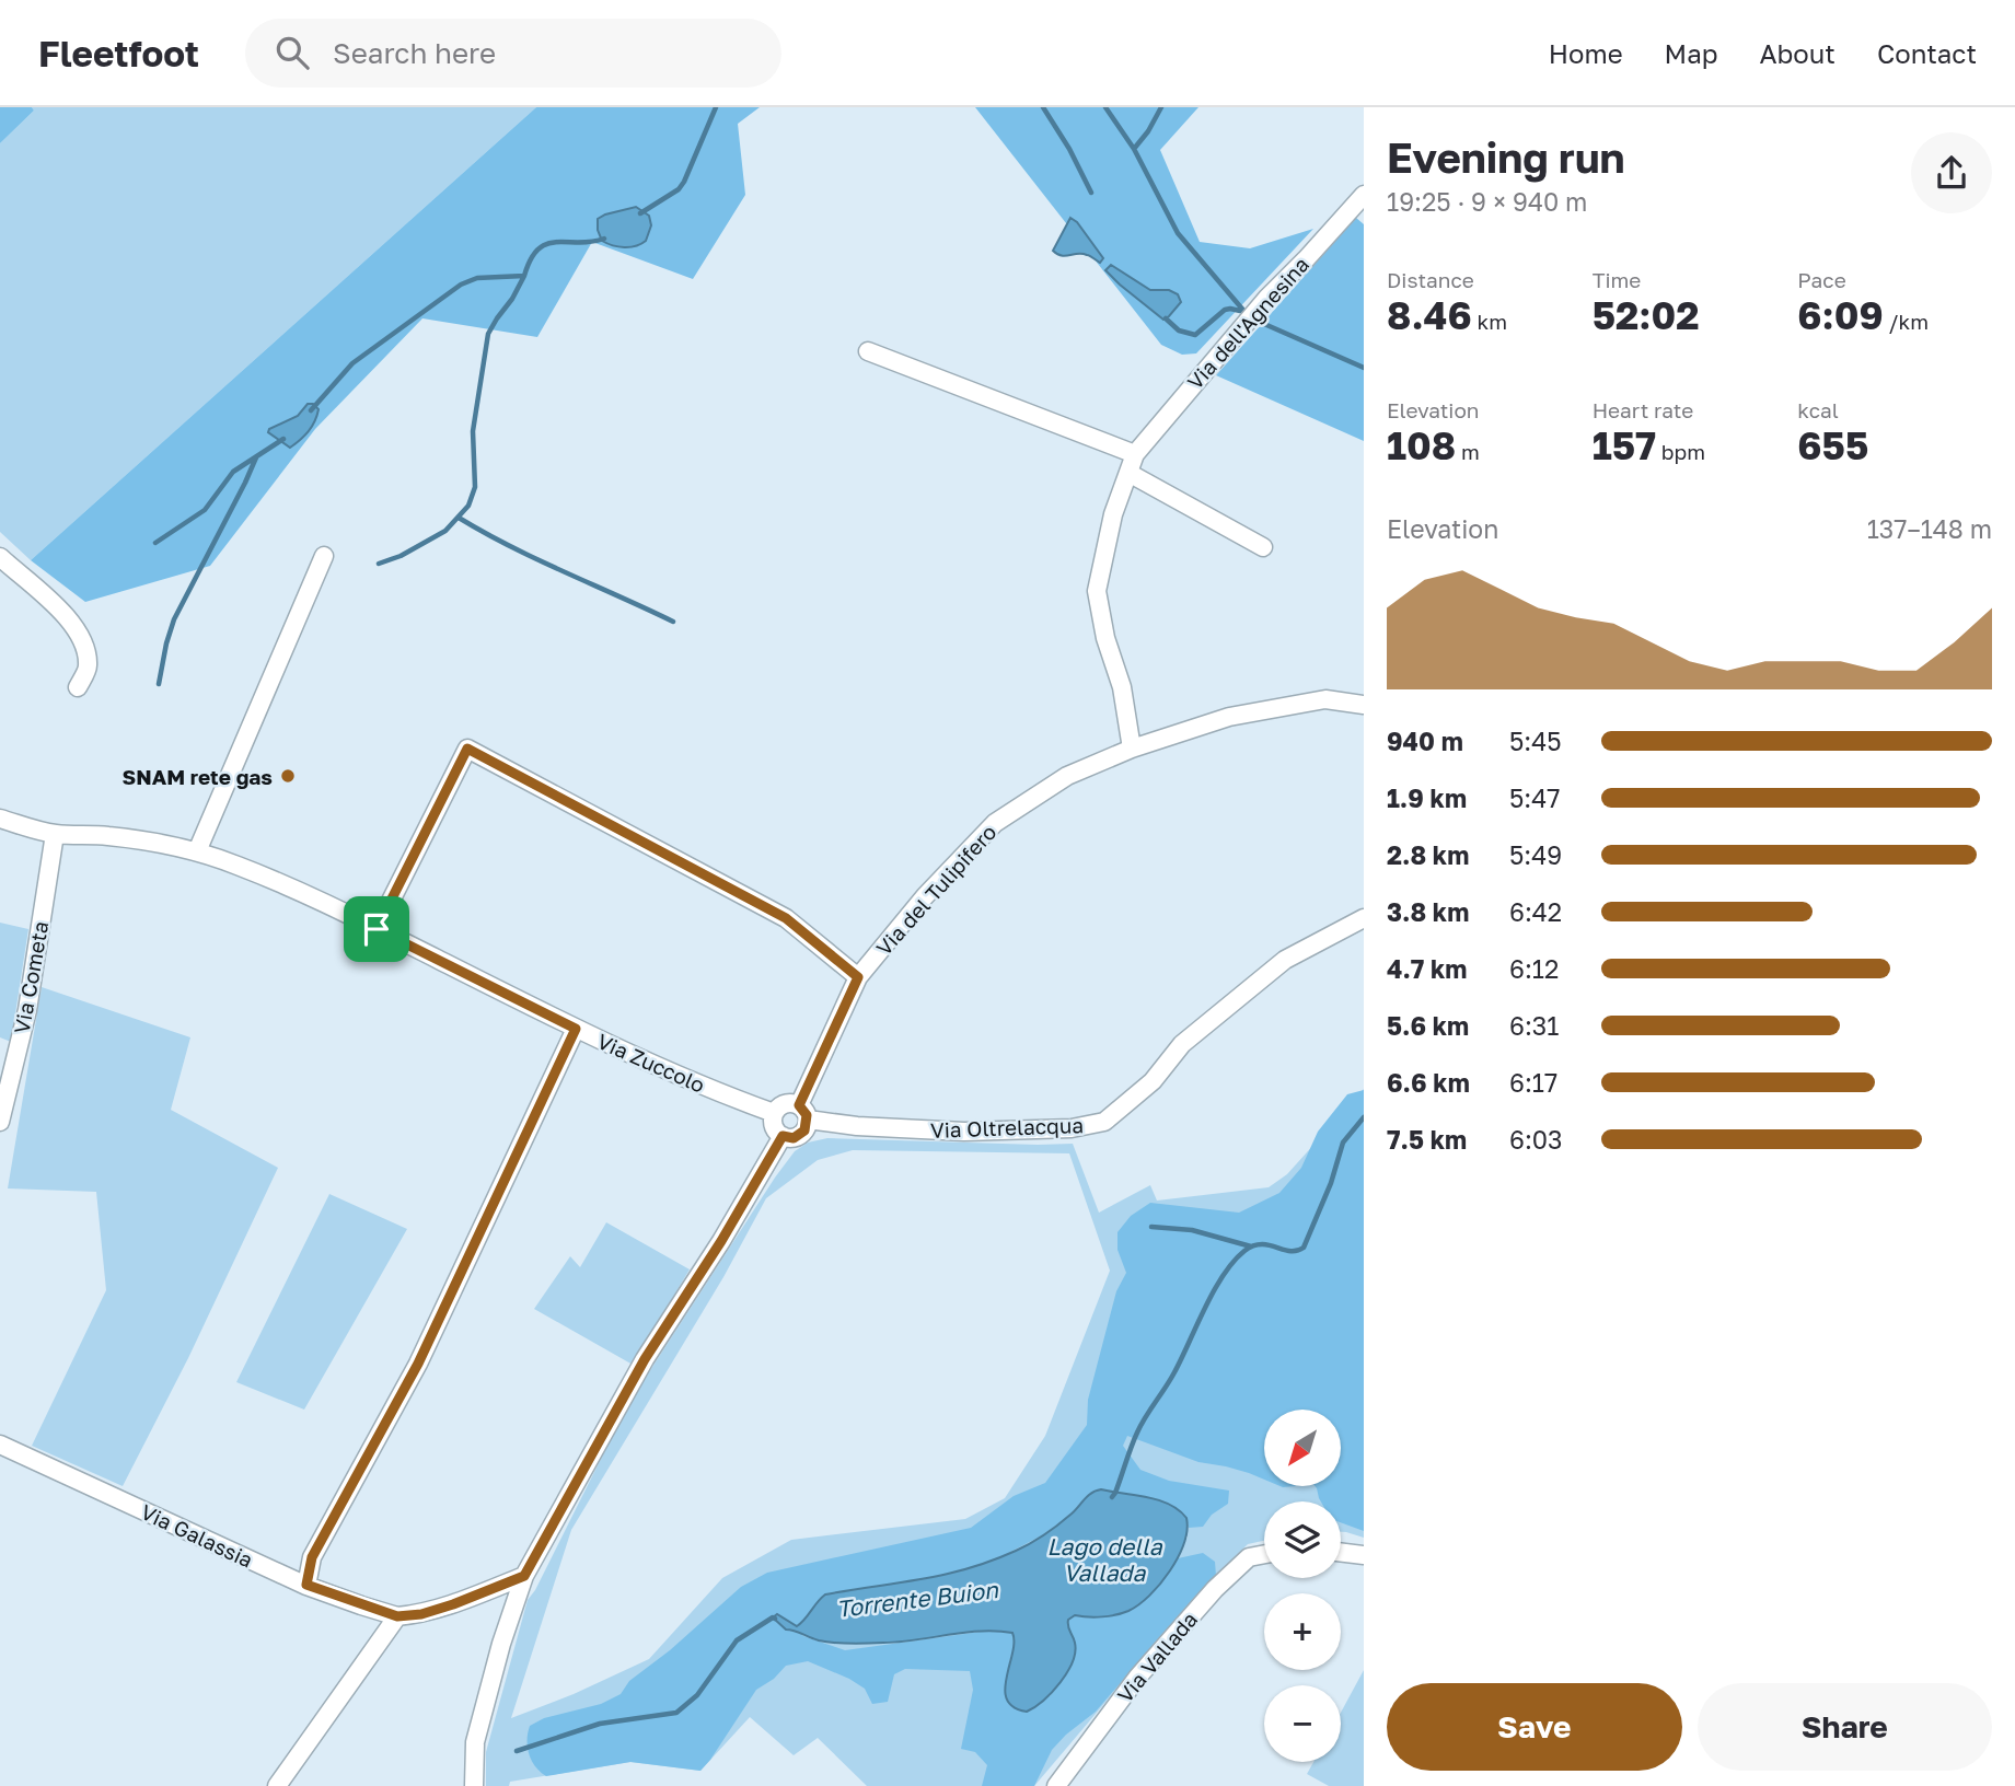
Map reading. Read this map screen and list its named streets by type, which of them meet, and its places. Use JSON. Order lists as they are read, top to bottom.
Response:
{
  "streets": {
    "street": [
      "Via dell'Agnesina",
      "Via del Tulipifero",
      "Via Cometa",
      "Via Zuccolo",
      "Via Oltrelacqua",
      "Via Galassia",
      "Via Vallada"
    ]
  },
  "crossings": [
    ["Via dell'Agnesina", "Via del Tulipifero"],
    ["Via del Tulipifero", "Via Zuccolo"],
    ["Via del Tulipifero", "Via Oltrelacqua"],
    ["Via Cometa", "Via Zuccolo"],
    ["Via Zuccolo", "Via Oltrelacqua"]
  ],
  "water": ["Lago della Vallada", "Torrente Buion"],
  "places": ["SNAM rete gas"],
  "north": "bottom left",
  "page": {
    "header": "Fleetfoot",
    "search": "Search here",
    "nav": [
      "Home",
      "Map",
      "About",
      "Contact"
    ],
    "heading": ["Evening run", "19:25 · 9 × 940 m"],
    "stats": [
      ["Distance", "8.46 km"],
      ["Time", "52:02"],
      ["Pace", "6:09 /km"],
      ["Elevation", "108 m"],
      ["Heart rate", "157 bpm"],
      ["kcal", "655"]
    ],
    "chart": ["Elevation", "137–148 m"],
    "list": [
      {
        "name": "940 m",
        "note": "5:45"
      },
      {
        "name": "1.9 km",
        "note": "5:47"
      },
      {
        "name": "2.8 km",
        "note": "5:49"
      },
      {
        "name": "3.8 km",
        "note": "6:42"
      },
      {
        "name": "4.7 km",
        "note": "6:12"
      },
      {
        "name": "5.6 km",
        "note": "6:31"
      },
      {
        "name": "6.6 km",
        "note": "6:17"
      },
      {
        "name": "7.5 km",
        "note": "6:03"
      }
    ],
    "map_buttons": ["+", "−"],
    "buttons": ["Save", "Share"]
  }
}
